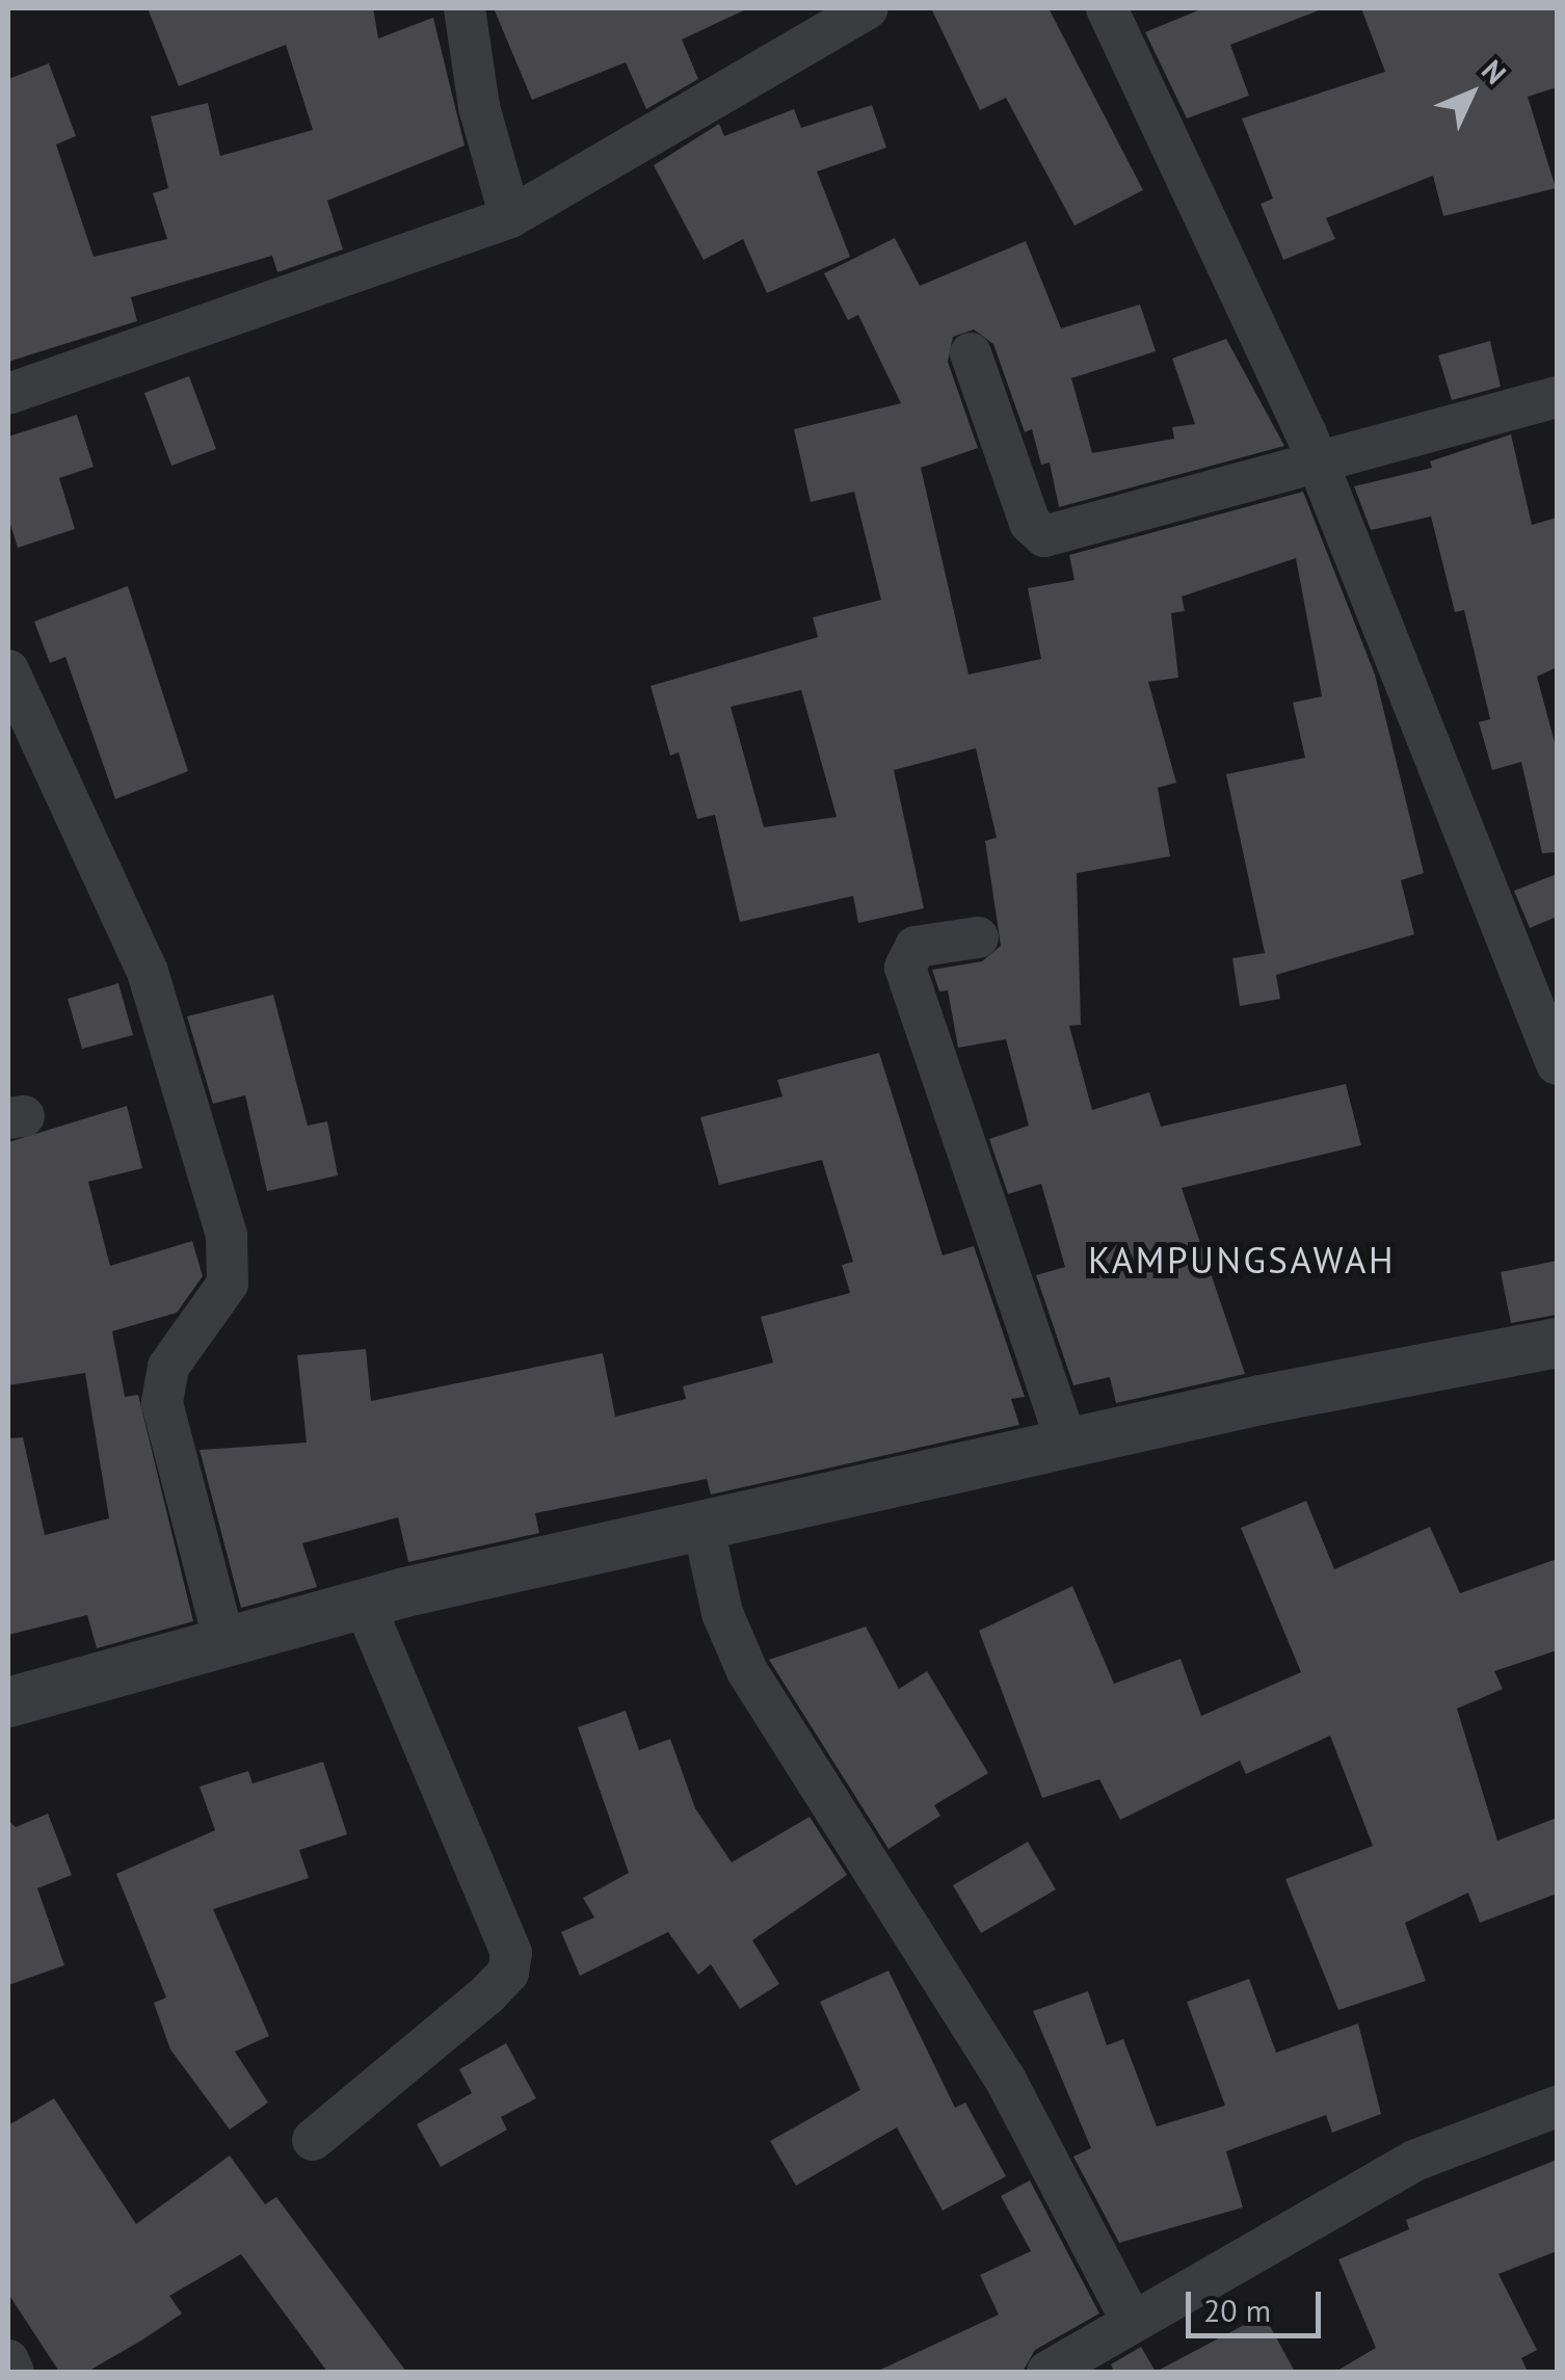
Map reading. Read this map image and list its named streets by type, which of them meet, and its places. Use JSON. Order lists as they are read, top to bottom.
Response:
{
  "districts": ["KAMPUNGSAWAH"],
  "scale_bar": "20 m",
  "north": "top right"
}
